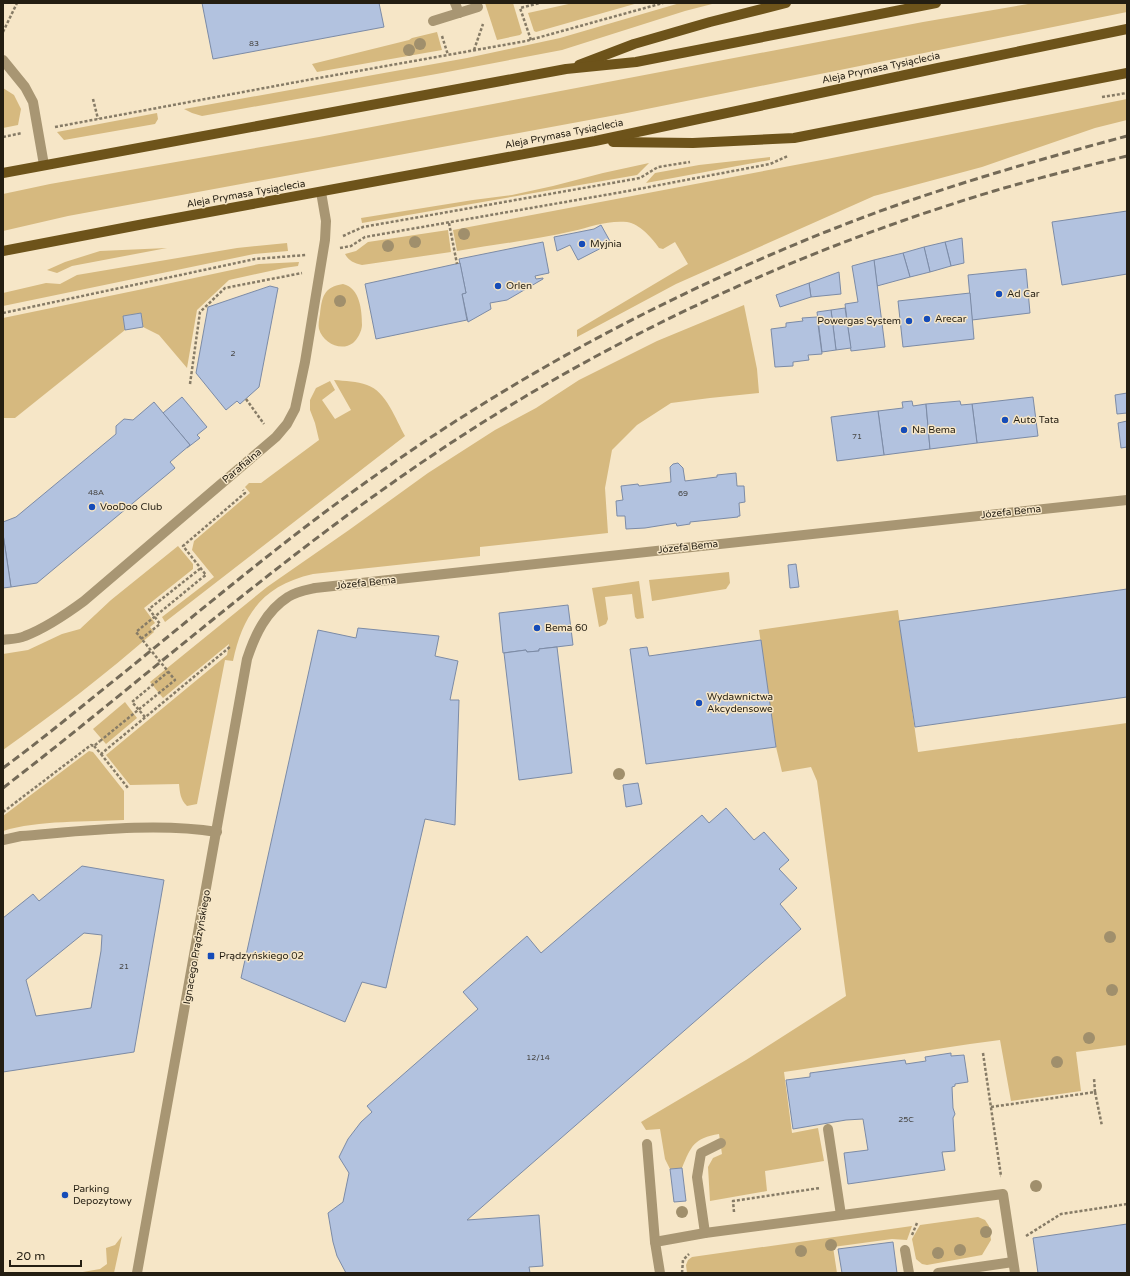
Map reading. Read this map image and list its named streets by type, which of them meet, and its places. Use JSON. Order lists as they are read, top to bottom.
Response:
{
  "streets": {
    "main road": ["Aleja Prymasa Tysiąclecia"],
    "street": ["Parafialna", "Józefa Bema", "Ignacego Prądzyńskiego"]
  },
  "crossings": [
    ["Aleja Prymasa Tysiąclecia", "Parafialna"],
    ["Józefa Bema", "Ignacego Prądzyńskiego"]
  ],
  "places": {
    "other": [
      "Myjnia",
      "Orlen",
      "Ad Car",
      "Arecar",
      "Powergas System",
      "Auto Tata",
      "Na Bema",
      "VooDoo Club",
      "Bema 60",
      "Wydawnictwa Akcydensowe",
      "Parking Depozytowy"
    ],
    "transit": ["Prądzyńskiego 02"]
  },
  "house_numbers": [
    "83",
    "2",
    "71",
    "48A",
    "69",
    "21",
    "12/14",
    "25C"
  ],
  "scale_bar": "20 m"
}
